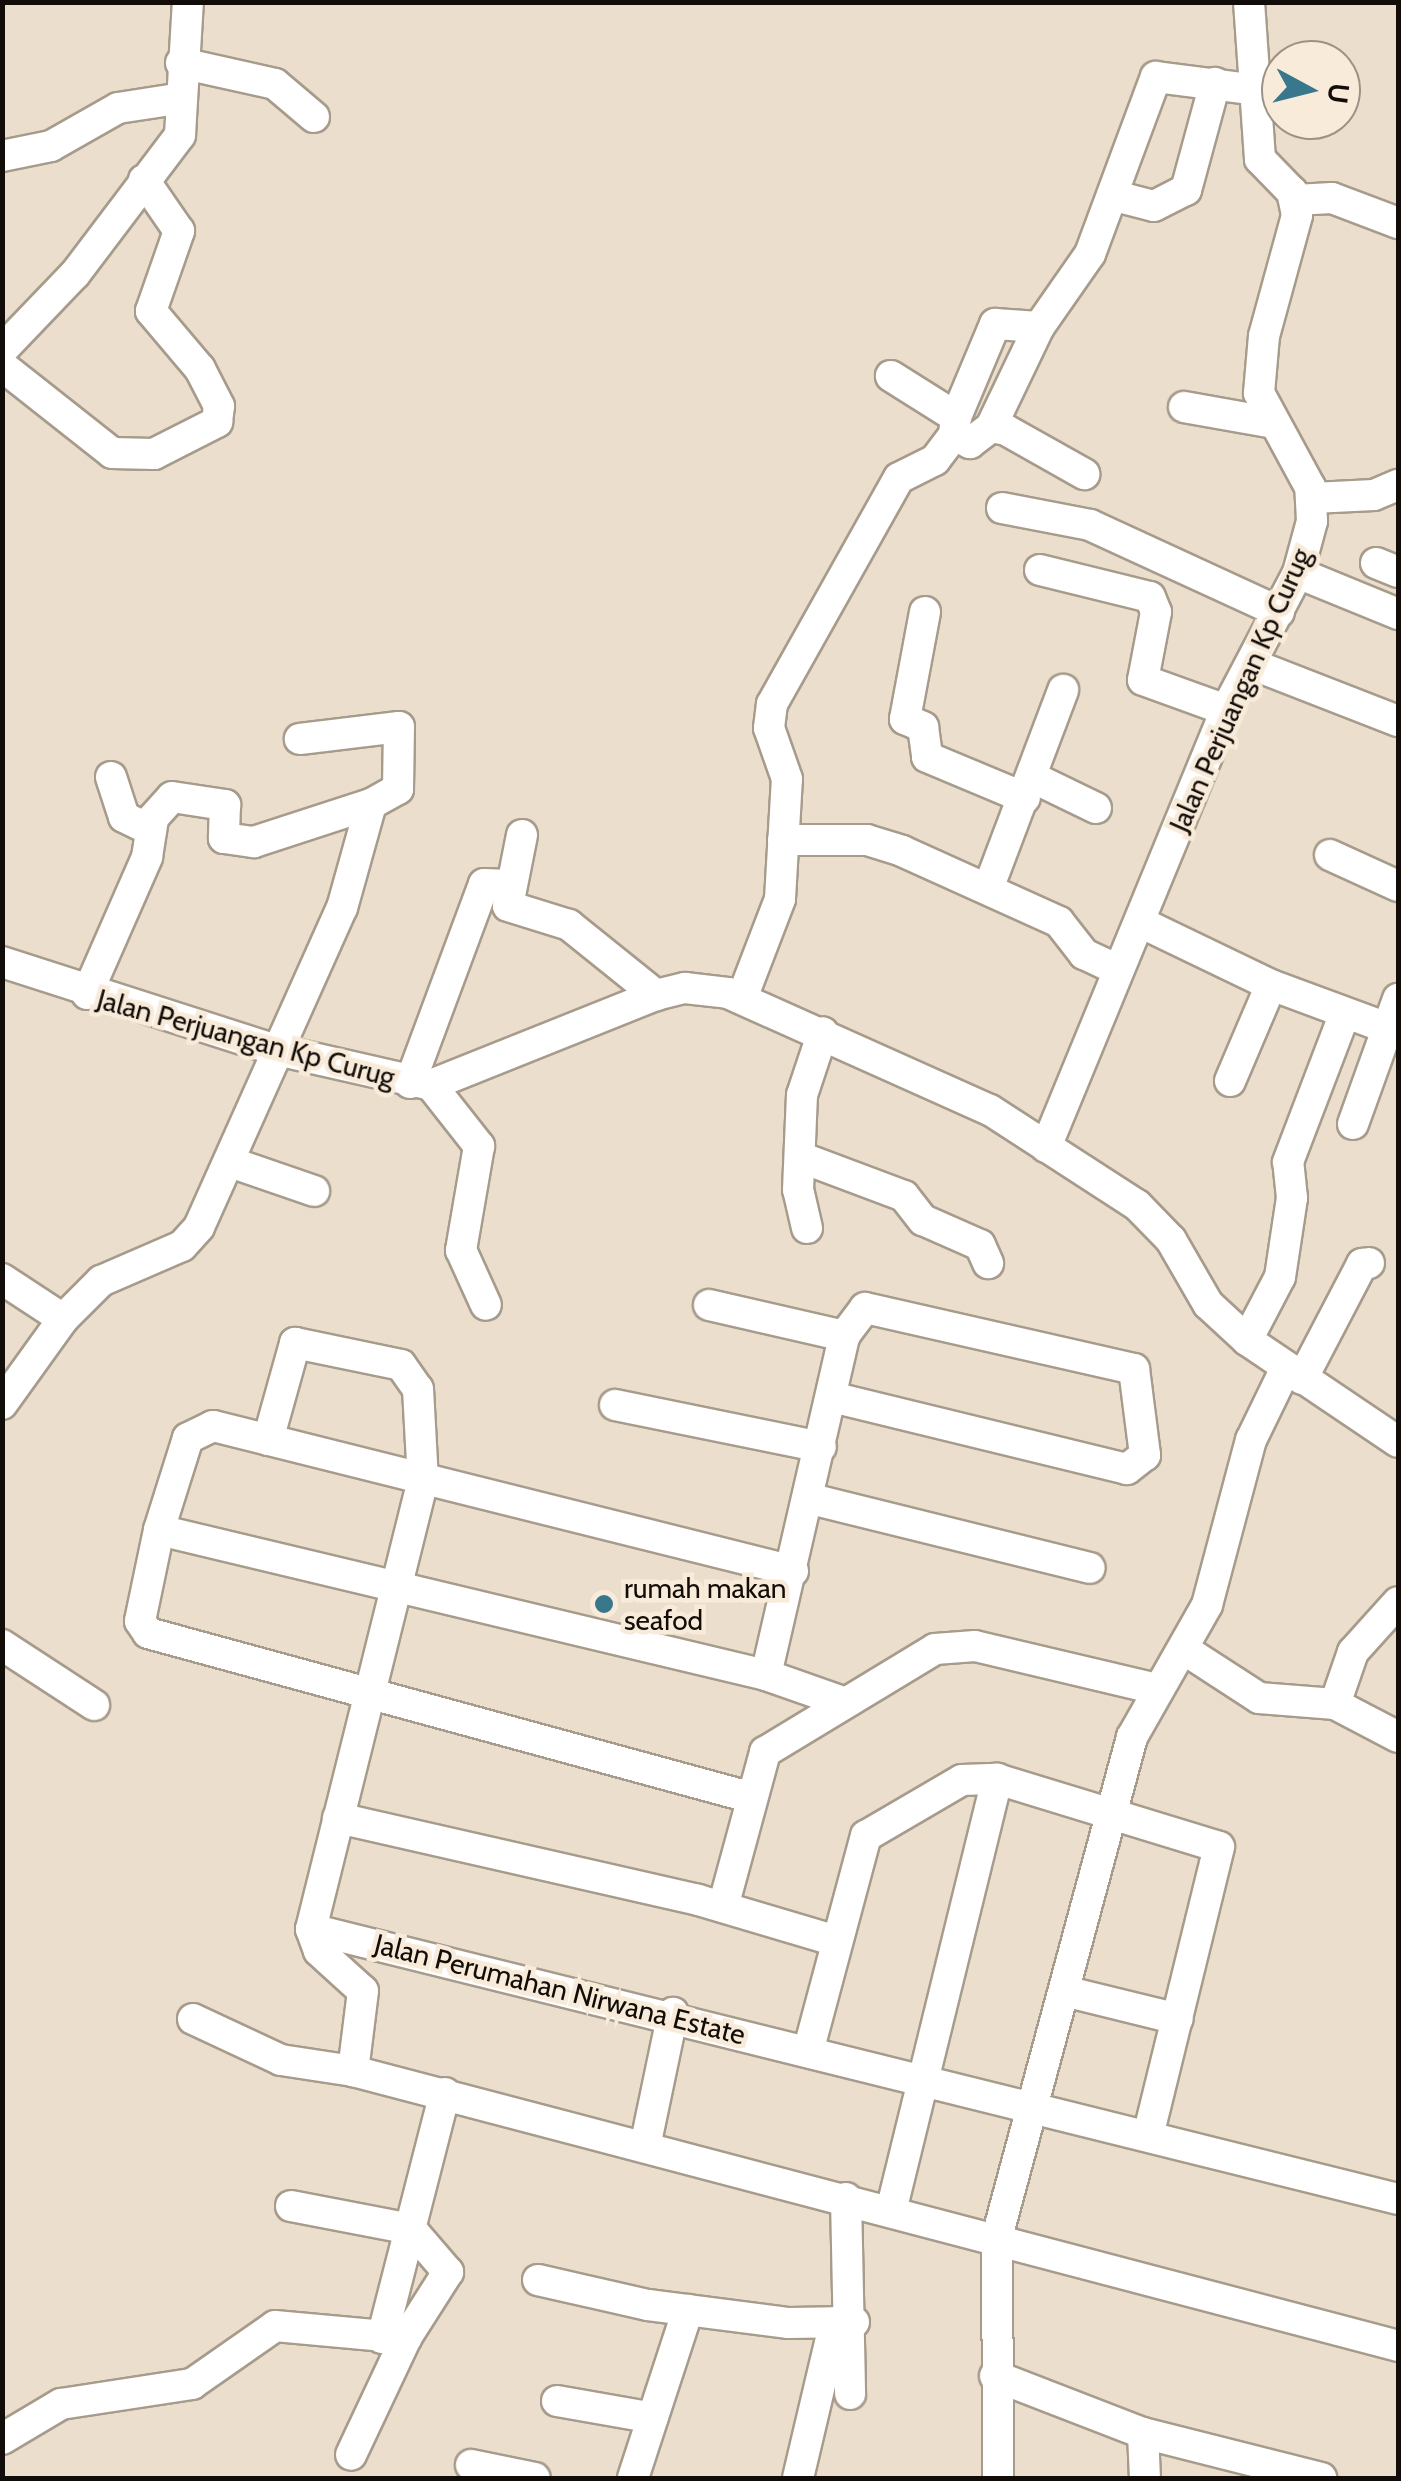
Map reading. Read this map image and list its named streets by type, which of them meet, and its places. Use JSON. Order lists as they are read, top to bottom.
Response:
{
  "streets": {
    "street": ["Jalan Perjuangan Kp Curug", "Jalan Perumahan Nirwana Estate"]
  },
  "places": ["rumah makan seafod"],
  "north": "right"
}
